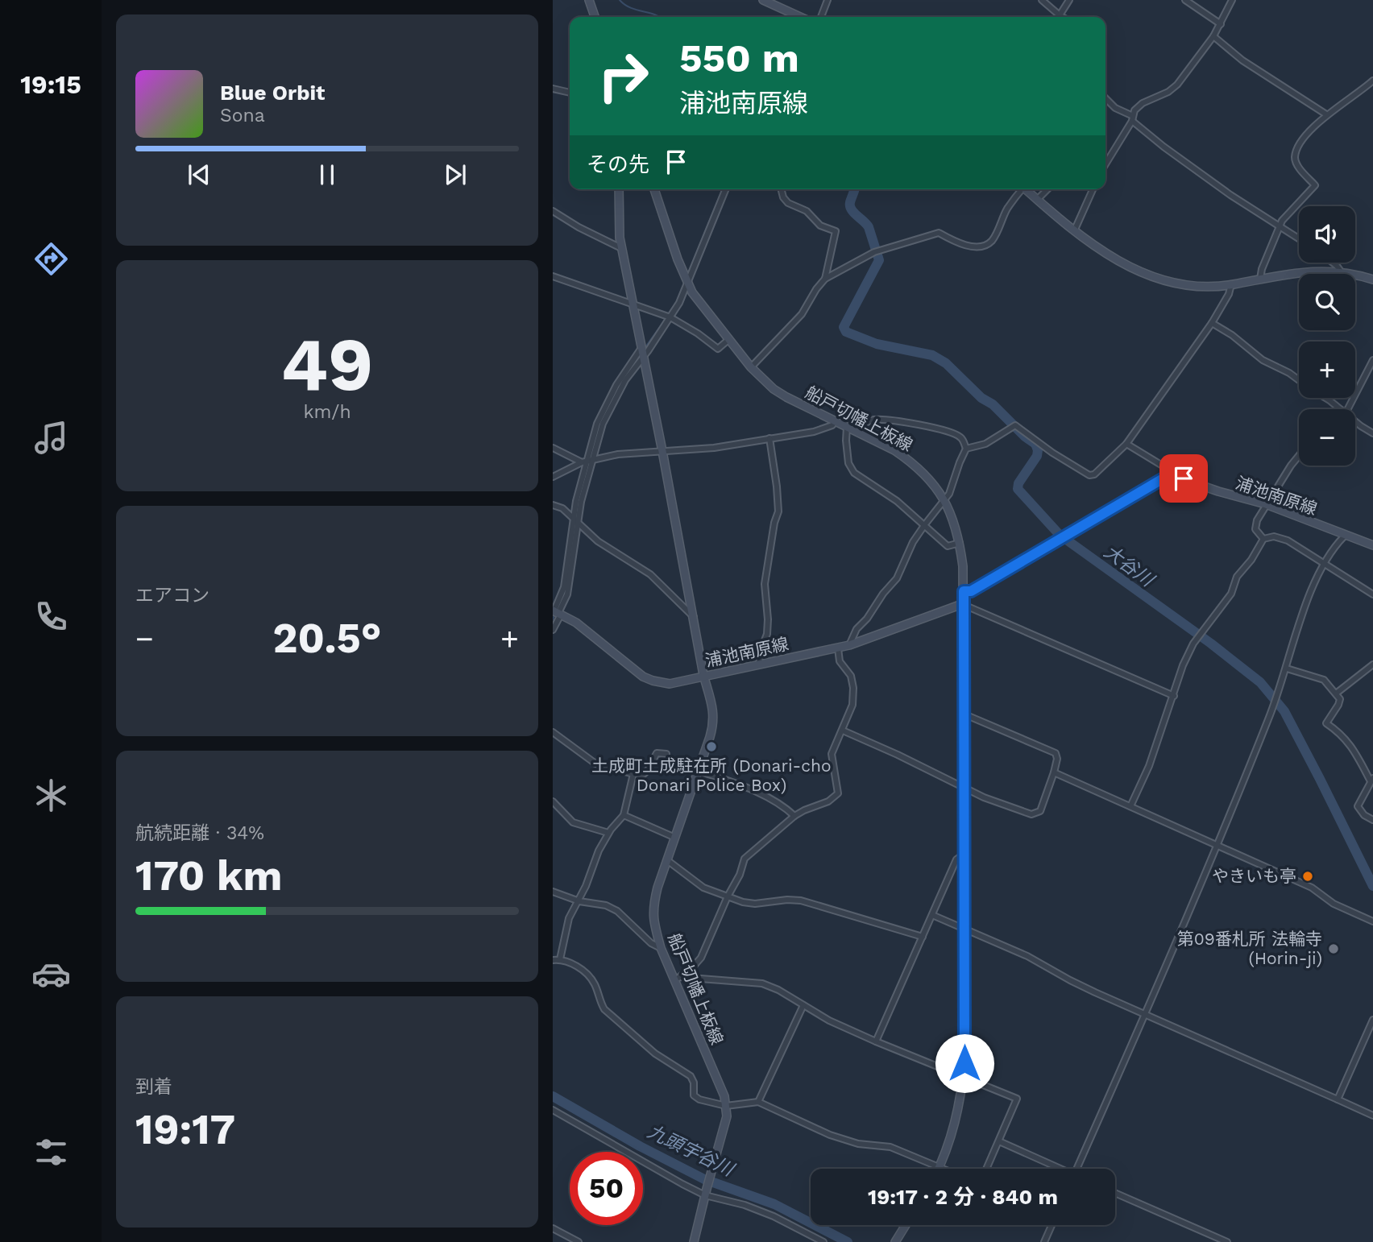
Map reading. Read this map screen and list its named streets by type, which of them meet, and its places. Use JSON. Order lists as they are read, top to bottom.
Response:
{
  "streets": {
    "main road": ["船戸切幡上板線", "浦池南原線"]
  },
  "crossings": [
    ["船戸切幡上板線", "浦池南原線"]
  ],
  "water": ["大谷川", "九頭宇谷川"],
  "places": ["土成町土成駐在所 (Donari-cho Donari Police Box)", "やきいも亭", "第09番札所 法輪寺 (Horin-ji)"],
  "page": {
    "tabs": "19:15",
    "turn": ["550 m", "浦池南原線"],
    "song": ["Blue Orbit", "Sona"],
    "then": "その先",
    "map_buttons": ["+", "−"],
    "tile": [
      ["49", "km/h"],
      "エアコン",
      ["航続距離 · 34%", "170 km"],
      ["到着", "19:17"]
    ],
    "heat": ["−", "20.5°", "+"],
    "limit": "50",
    "trip": "19:17 · 2 分 · 840 m"
  }
}
